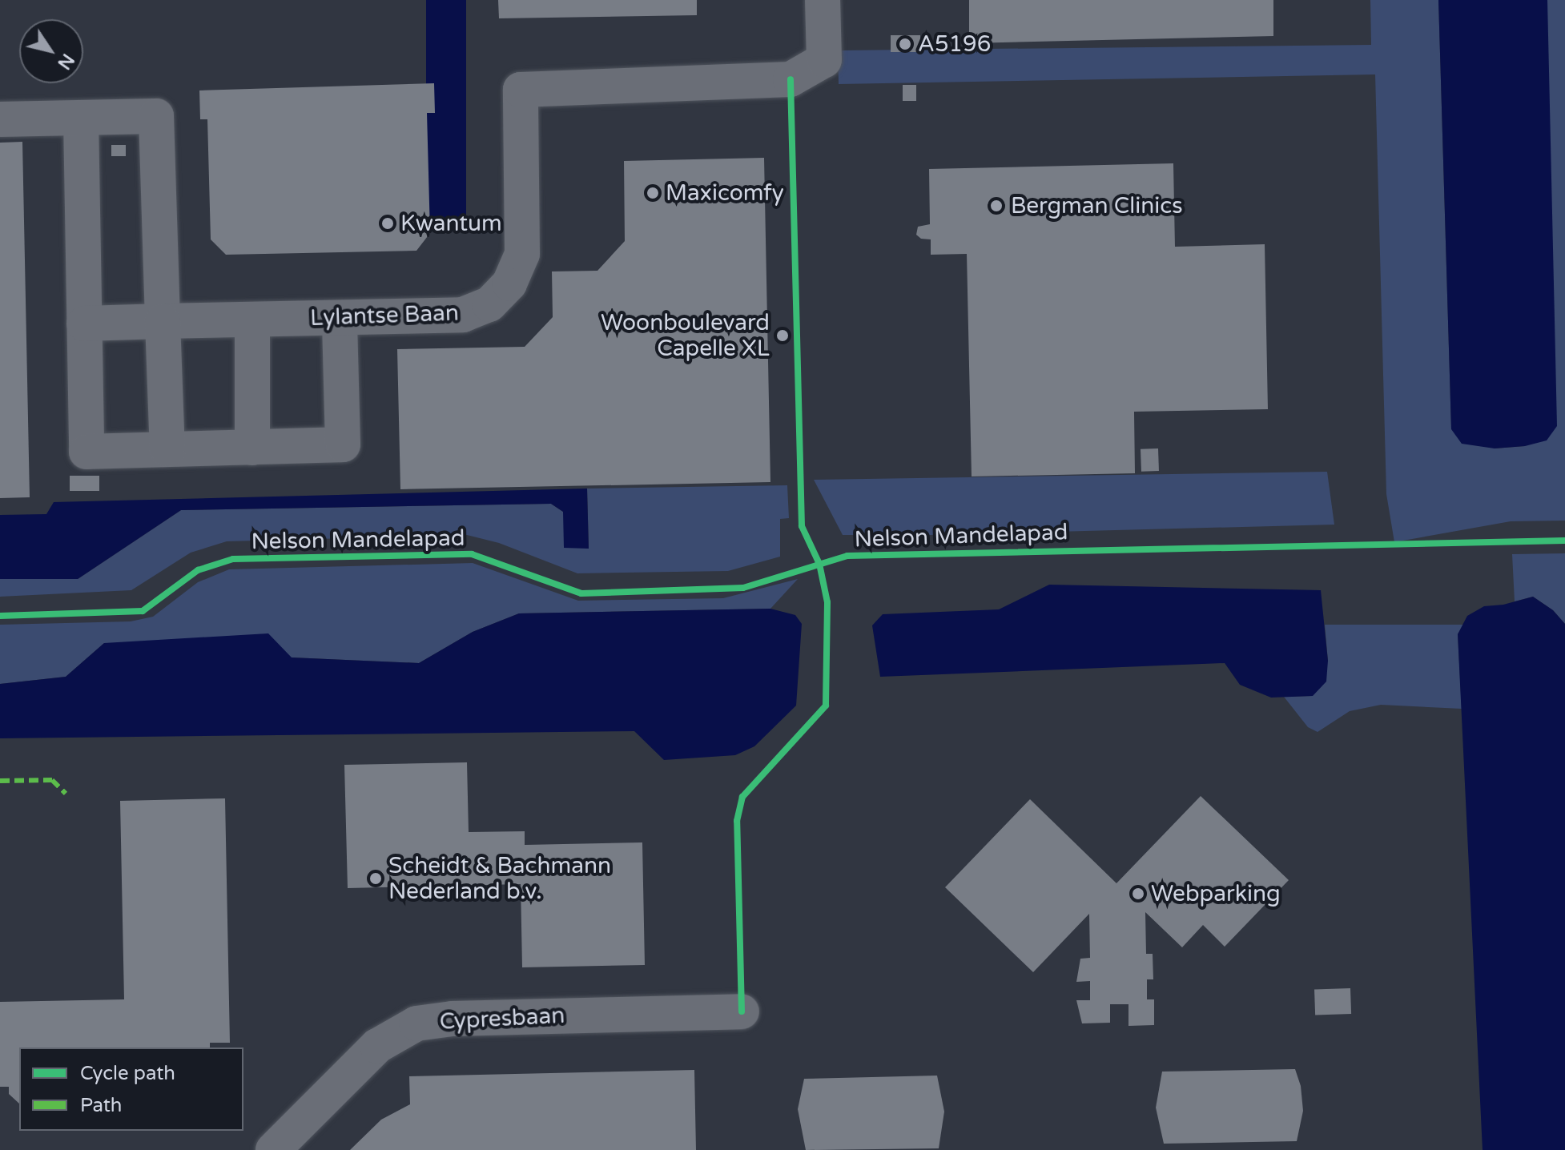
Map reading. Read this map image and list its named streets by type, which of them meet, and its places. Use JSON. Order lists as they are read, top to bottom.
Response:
{
  "streets": {
    "street": ["Lylantse Baan", "Cypresbaan"],
    "cycle path": ["Nelson Mandelapad"]
  },
  "places": [
    "A5196",
    "Maxicomfy",
    "Bergman Clinics",
    "Kwantum",
    "Woonboulevard Capelle XL",
    "Scheidt & Bachmann Nederland b.v.",
    "Webparking"
  ],
  "legend": ["Cycle path", "Path"],
  "north": "bottom right"
}
